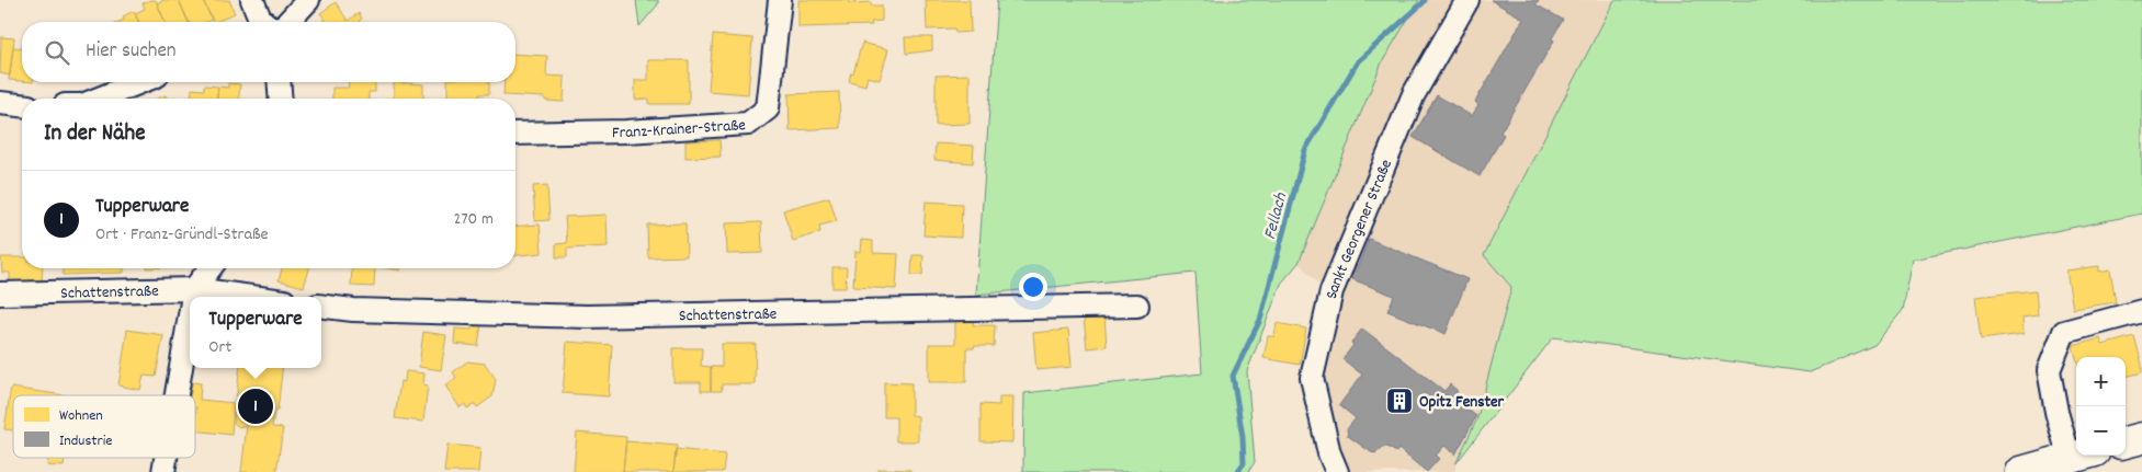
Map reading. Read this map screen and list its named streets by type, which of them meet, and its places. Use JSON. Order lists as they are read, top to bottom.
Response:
{
  "streets": {
    "street": ["Franz-Krainer-Straße", "Sankt Georgener Straße", "Schattenstraße"]
  },
  "water": ["Fellach"],
  "places": {
    "building": ["Opitz Fenster"]
  },
  "legend": ["Wohnen", "Industrie"],
  "page": {
    "search": "Hier suchen",
    "heading": "In der Nähe",
    "list": [
      {
        "mark": "1",
        "name": "Tupperware",
        "note": "Ort · Franz-Gründl-Straße",
        "value": "270 m"
      }
    ],
    "popup": ["Tupperware", "Ort"],
    "map_buttons": ["+", "−"],
    "pins": "1"
  }
}
